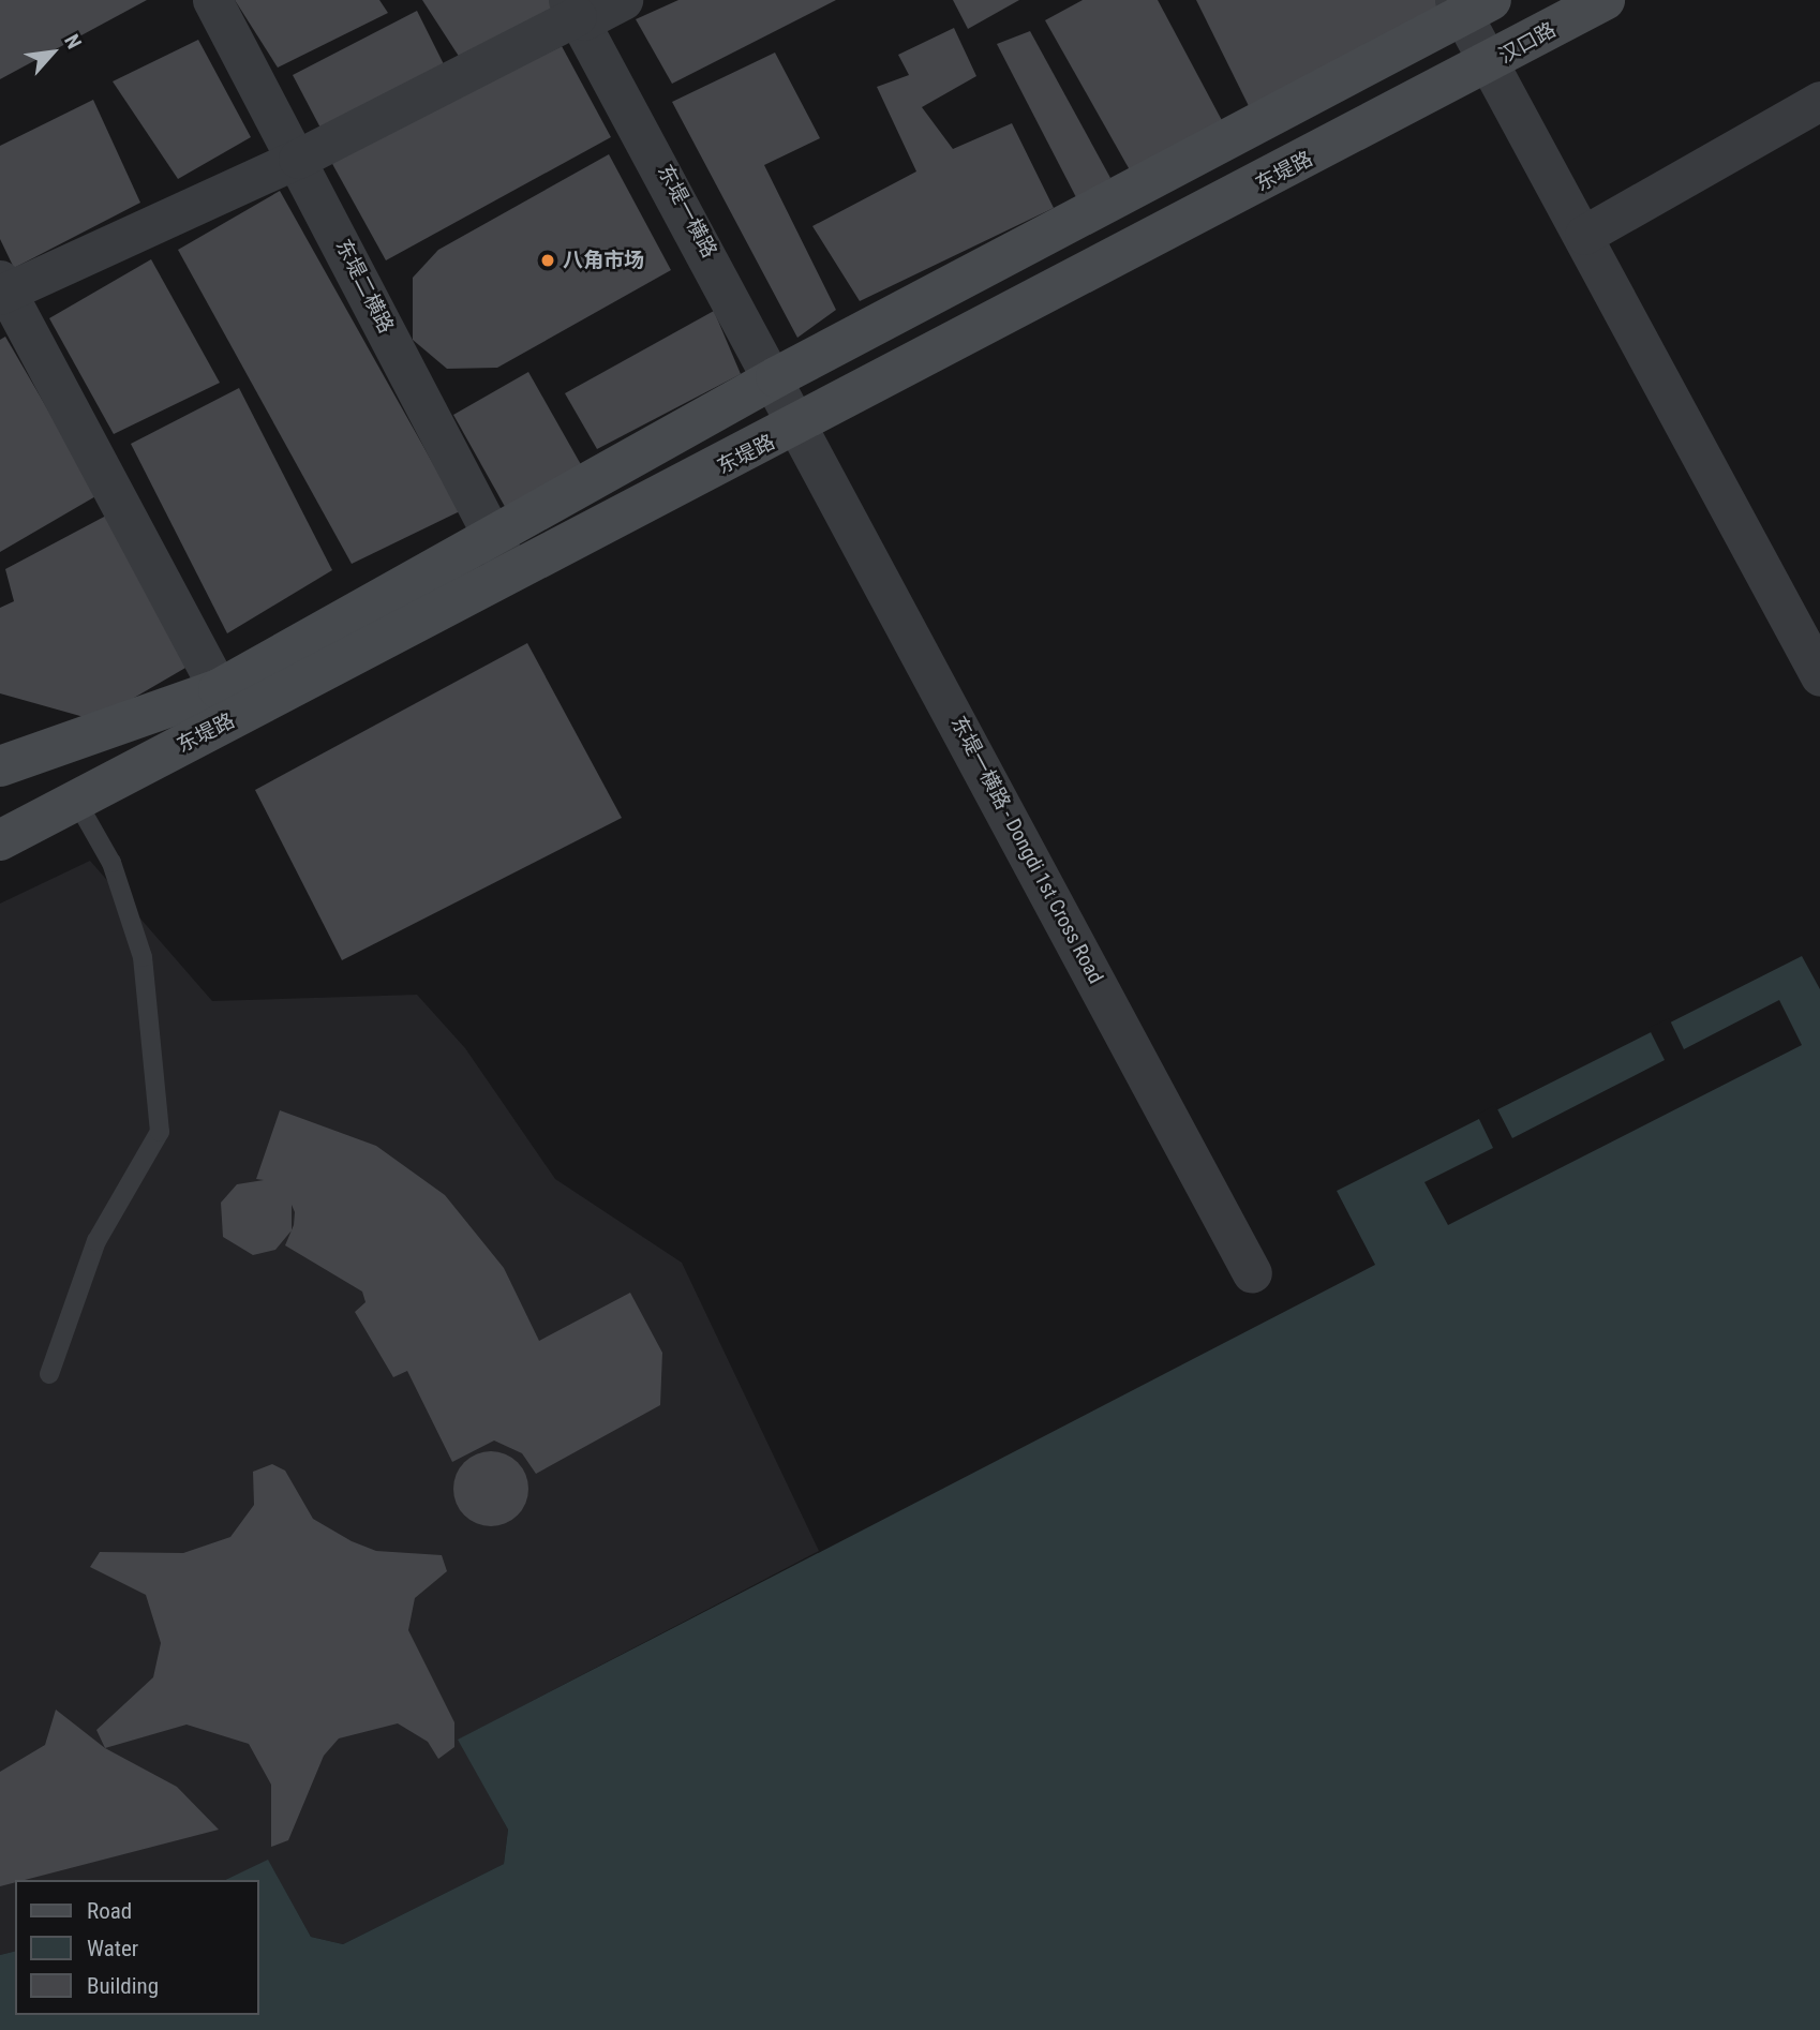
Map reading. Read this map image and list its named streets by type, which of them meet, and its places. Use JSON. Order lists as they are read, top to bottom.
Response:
{
  "streets": {
    "main road": ["汉口路", "东堤路"],
    "street": ["东堤一横路", "东堤二横路", "东堤一横路 - Dongdi 1st Cross Road"]
  },
  "crossings": [
    ["汉口路", "东堤路"],
    ["东堤路", "东堤一横路"],
    ["东堤路", "东堤二横路"],
    ["东堤路", "东堤一横路 - Dongdi 1st Cross Road"],
    ["东堤一横路", "东堤一横路 - Dongdi 1st Cross Road"]
  ],
  "places": ["八角市场"],
  "legend": ["Road", "Water", "Building"],
  "north": "top right"
}
